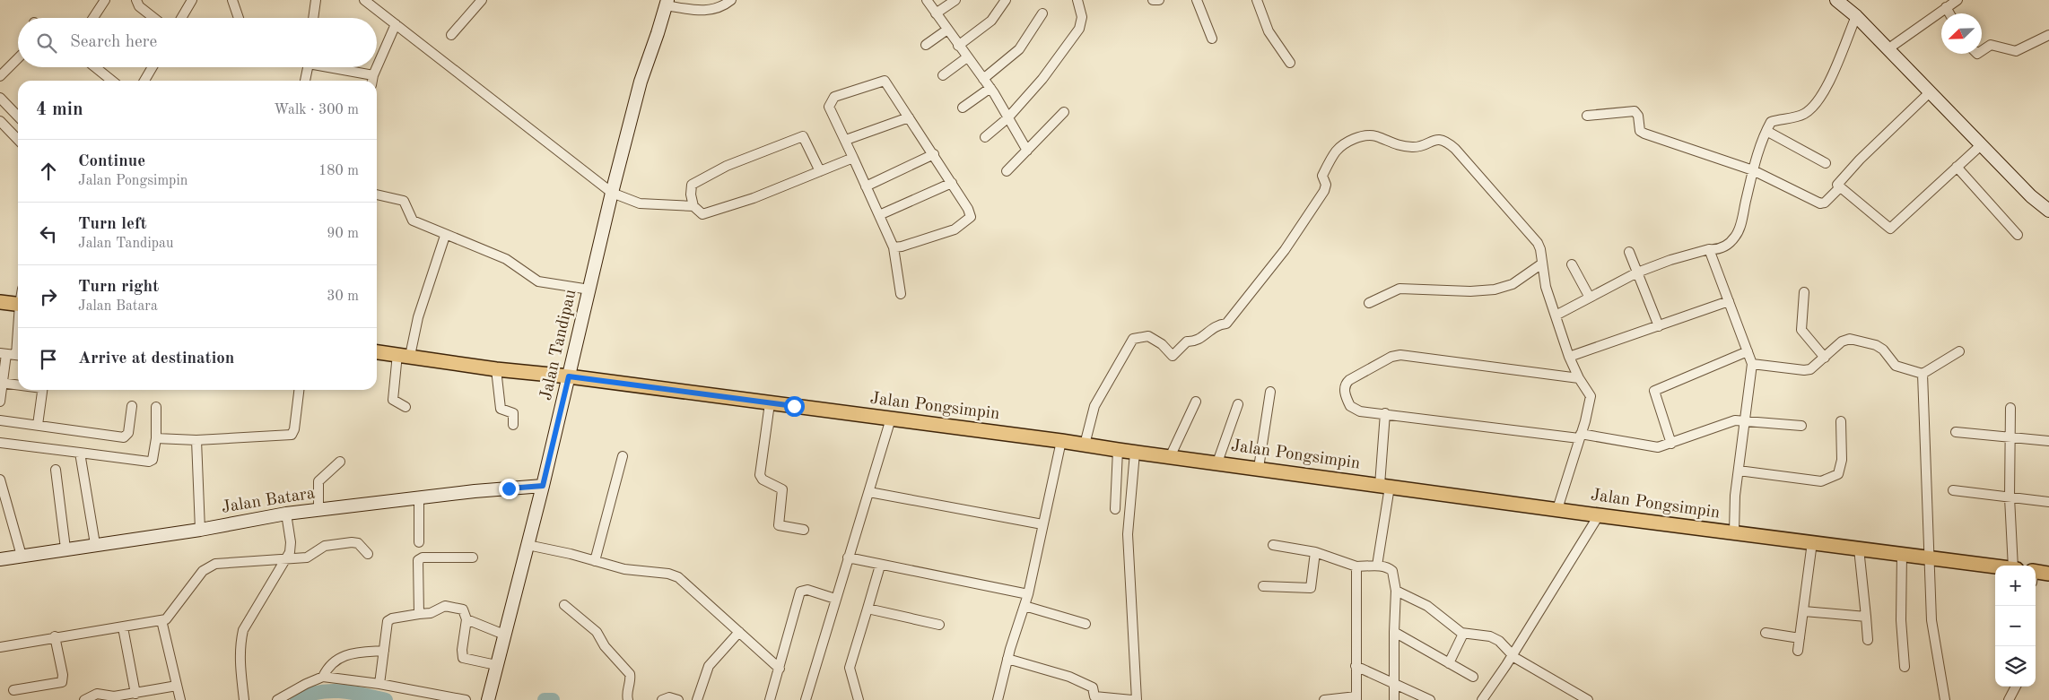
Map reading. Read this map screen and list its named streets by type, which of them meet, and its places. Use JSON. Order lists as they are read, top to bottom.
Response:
{
  "streets": {
    "main road": ["Jalan Pongsimpin"],
    "street": ["Jalan Tandipau", "Jalan Batara"]
  },
  "crossings": [
    ["Jalan Tandipau", "Jalan Pongsimpin"],
    ["Jalan Tandipau", "Jalan Batara"]
  ],
  "north": "bottom left",
  "page": {
    "search": "Search here",
    "heading": ["4 min", "Walk · 300 m"],
    "list": [
      ["Continue", "Jalan Pongsimpin", "180 m"],
      ["Turn left", "Jalan Tandipau", "90 m"],
      ["Turn right", "Jalan Batara", "30 m"],
      "Arrive at destination"
    ],
    "map_buttons": ["+", "−"]
  }
}
